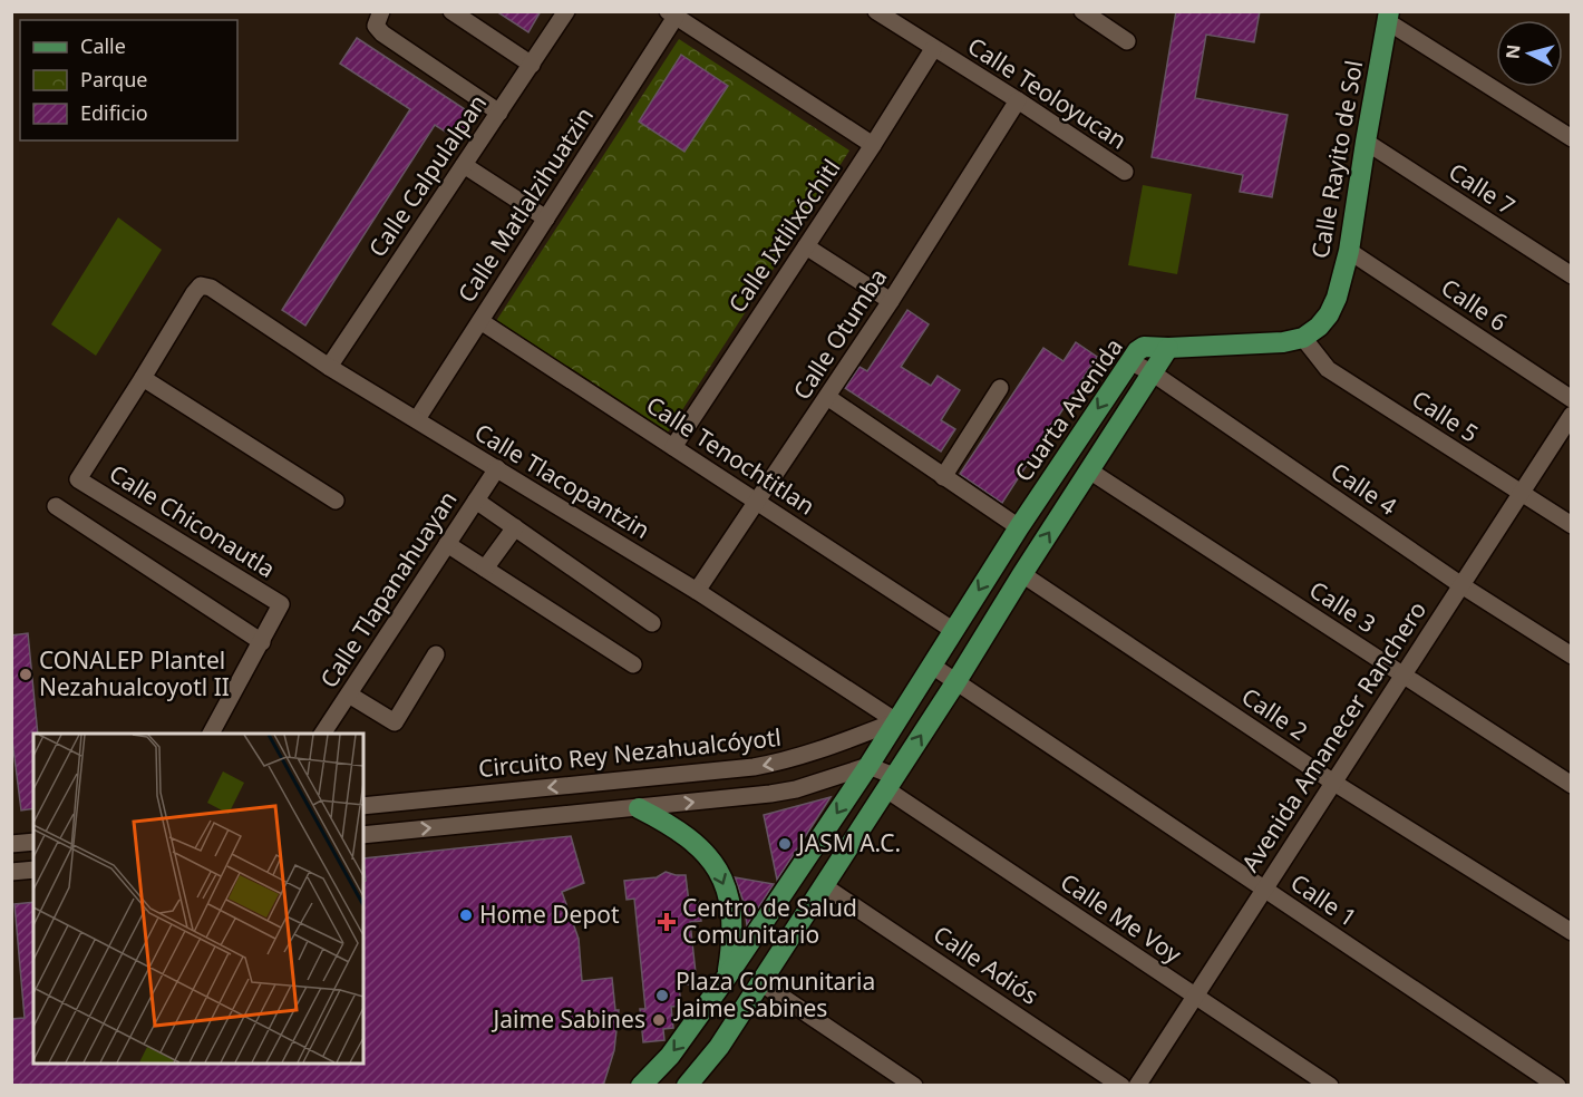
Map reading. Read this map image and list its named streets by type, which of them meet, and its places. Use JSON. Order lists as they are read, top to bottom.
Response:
{
  "streets": {
    "main road": ["Calle Rayito de Sol", "Cuarta Avenida"],
    "street": [
      "Calle Teoloyucan",
      "Calle Calpulalpan",
      "Calle 7",
      "Calle Matlalzihuatzin",
      "Calle Ixtlilxóchitl",
      "Calle 6",
      "Calle Otumba",
      "Calle 5",
      "Calle Tenochtitlan",
      "Calle Tlacopantzin",
      "Calle 4",
      "Calle Chiconautla",
      "Calle Tlapanahuayan",
      "Calle 3",
      "Calle 2",
      "Avenida Amanecer Ranchero",
      "Circuito Rey Nezahualcóyotl",
      "Calle 1",
      "Calle Me Voy",
      "Calle Adiós"
    ]
  },
  "crossings": [
    ["Calle Teoloyucan", "Calle Ixtlilxóchitl"],
    ["Calle Teoloyucan", "Calle Otumba"],
    ["Calle Rayito de Sol", "Calle 7"],
    ["Calle Rayito de Sol", "Calle 6"],
    ["Calle Rayito de Sol", "Calle 5"],
    ["Calle Calpulalpan", "Calle Tlacopantzin"],
    ["Calle Matlalzihuatzin", "Calle Tenochtitlan"],
    ["Calle Matlalzihuatzin", "Calle Tlacopantzin"],
    ["Calle Ixtlilxóchitl", "Calle Tenochtitlan"],
    ["Calle Otumba", "Calle Tenochtitlan"],
    ["Calle Otumba", "Calle Tlacopantzin"],
    ["Cuarta Avenida", "Calle Tenochtitlan"],
    ["Cuarta Avenida", "Calle Tlacopantzin"],
    ["Cuarta Avenida", "Calle 4"],
    ["Cuarta Avenida", "Calle 3"],
    ["Cuarta Avenida", "Calle 2"],
    ["Cuarta Avenida", "Circuito Rey Nezahualcóyotl"],
    ["Cuarta Avenida", "Calle 1"],
    ["Cuarta Avenida", "Calle Me Voy"],
    ["Cuarta Avenida", "Calle Adiós"],
    ["Calle 5", "Avenida Amanecer Ranchero"],
    ["Calle Tlacopantzin", "Calle Chiconautla"],
    ["Calle Tlacopantzin", "Calle Tlapanahuayan"],
    ["Calle Tlacopantzin", "Circuito Rey Nezahualcóyotl"],
    ["Calle 4", "Avenida Amanecer Ranchero"],
    ["Calle 3", "Avenida Amanecer Ranchero"],
    ["Calle 2", "Avenida Amanecer Ranchero"],
    ["Avenida Amanecer Ranchero", "Calle 1"],
    ["Avenida Amanecer Ranchero", "Calle Me Voy"]
  ],
  "places": {
    "other": [
      "CONALEP Plantel Nezahualcoyotl II",
      "JASM A.C.",
      "Home Depot",
      "Plaza Comunitaria Jaime Sabines",
      "Jaime Sabines"
    ],
    "health": ["Centro de Salud Comunitario"]
  },
  "legend": ["Calle", "Parque", "Edificio"],
  "north": "left"
}
